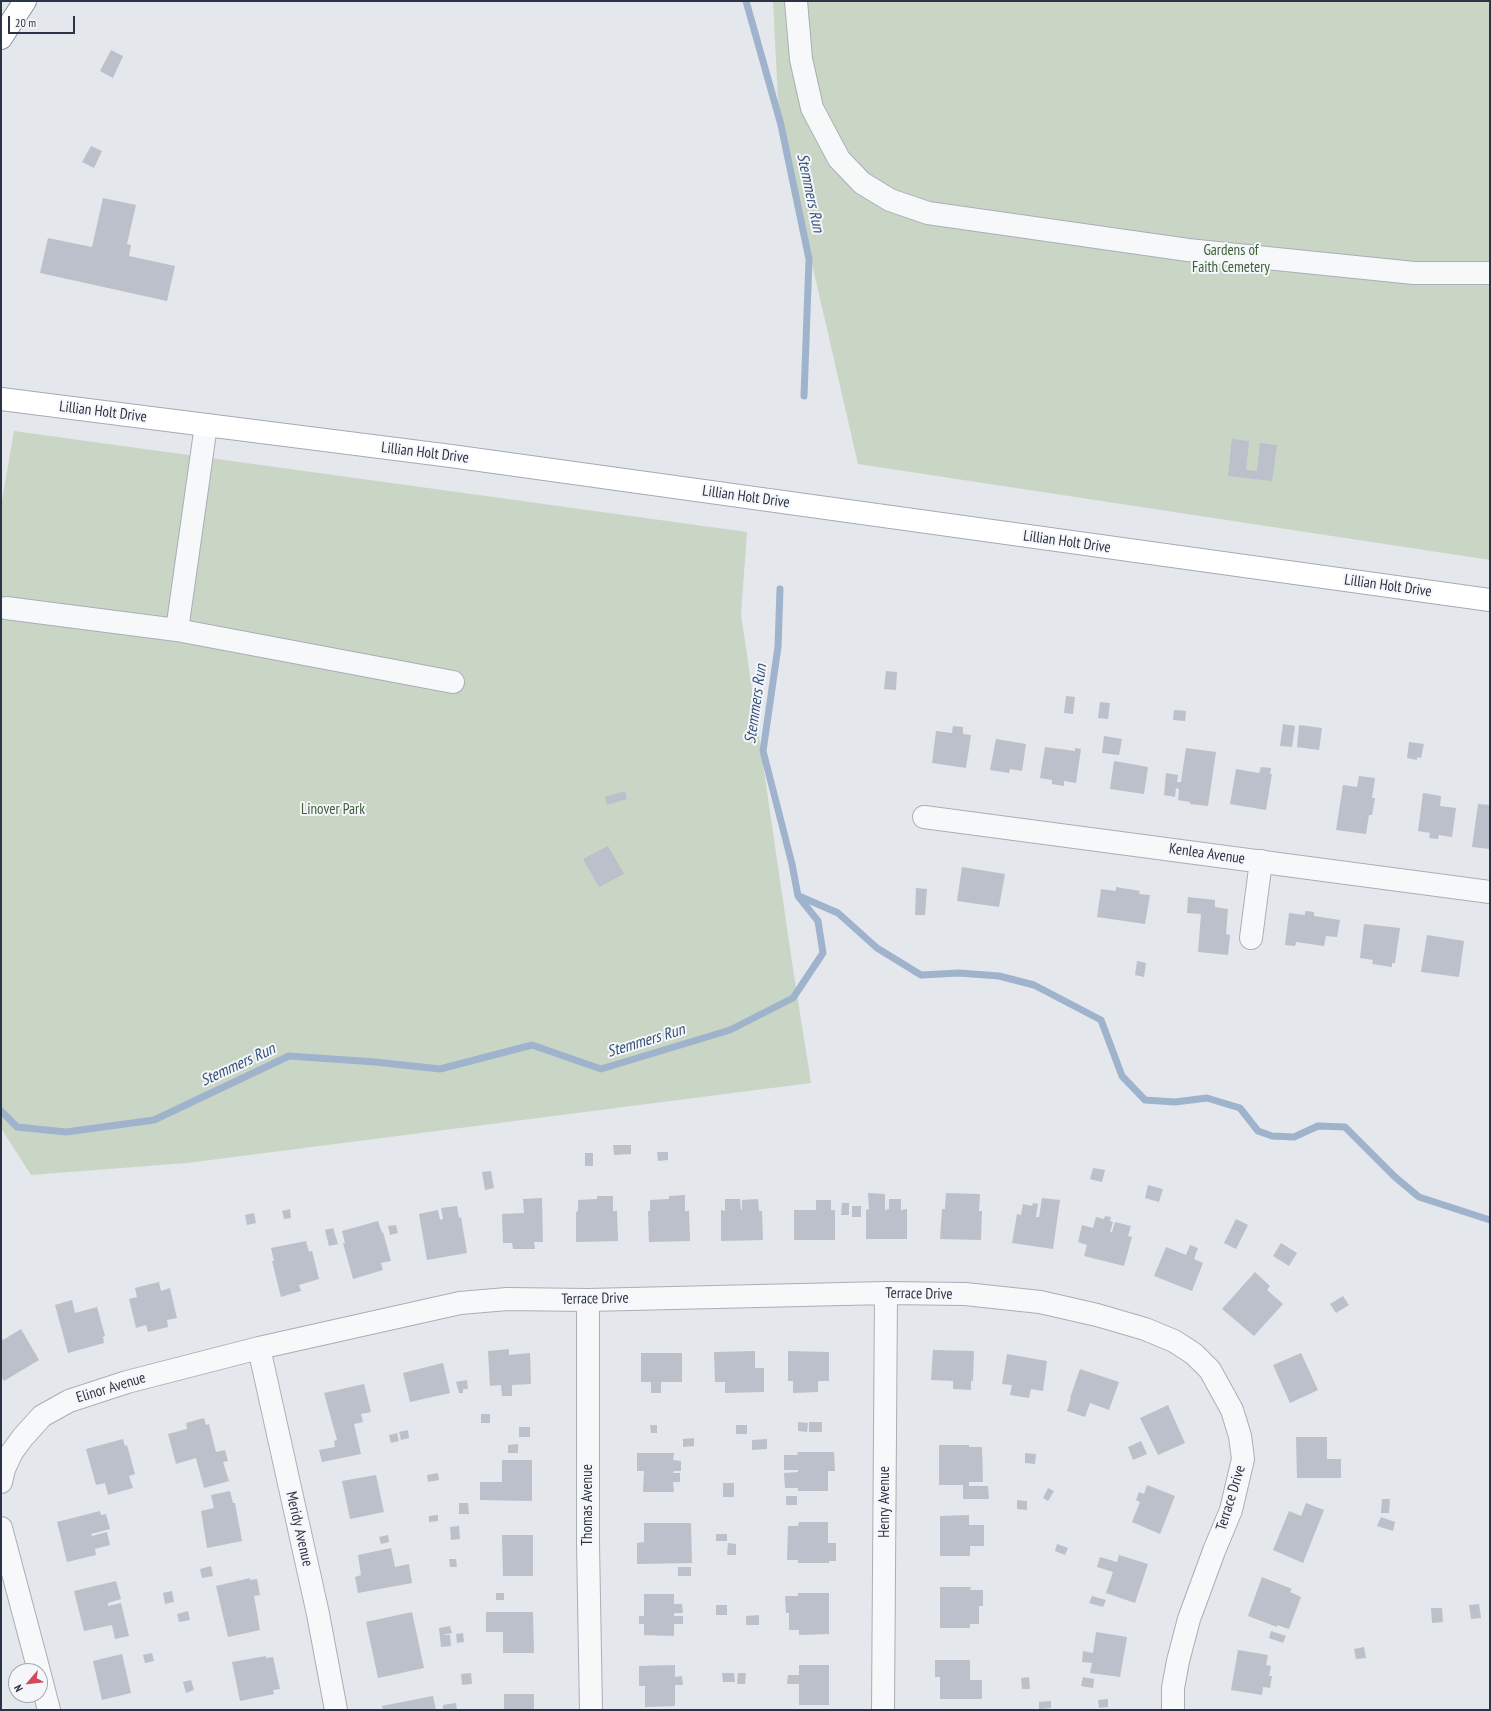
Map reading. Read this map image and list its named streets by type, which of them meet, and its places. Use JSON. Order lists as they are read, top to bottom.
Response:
{
  "streets": {
    "main road": ["Lillian Holt Drive"],
    "street": [
      "Kenlea Avenue",
      "Terrace Drive",
      "Elinor Avenue",
      "Henry Avenue",
      "Thomas Avenue",
      "Meridy Avenue"
    ]
  },
  "crossings": [
    ["Terrace Drive", "Elinor Avenue"],
    ["Terrace Drive", "Henry Avenue"],
    ["Terrace Drive", "Thomas Avenue"],
    ["Terrace Drive", "Meridy Avenue"],
    ["Elinor Avenue", "Meridy Avenue"]
  ],
  "water": ["Stemmers Run"],
  "parks": ["Gardens of Faith Cemetery", "Linover Park"],
  "scale_bar": "20 m",
  "north": "bottom left"
}
